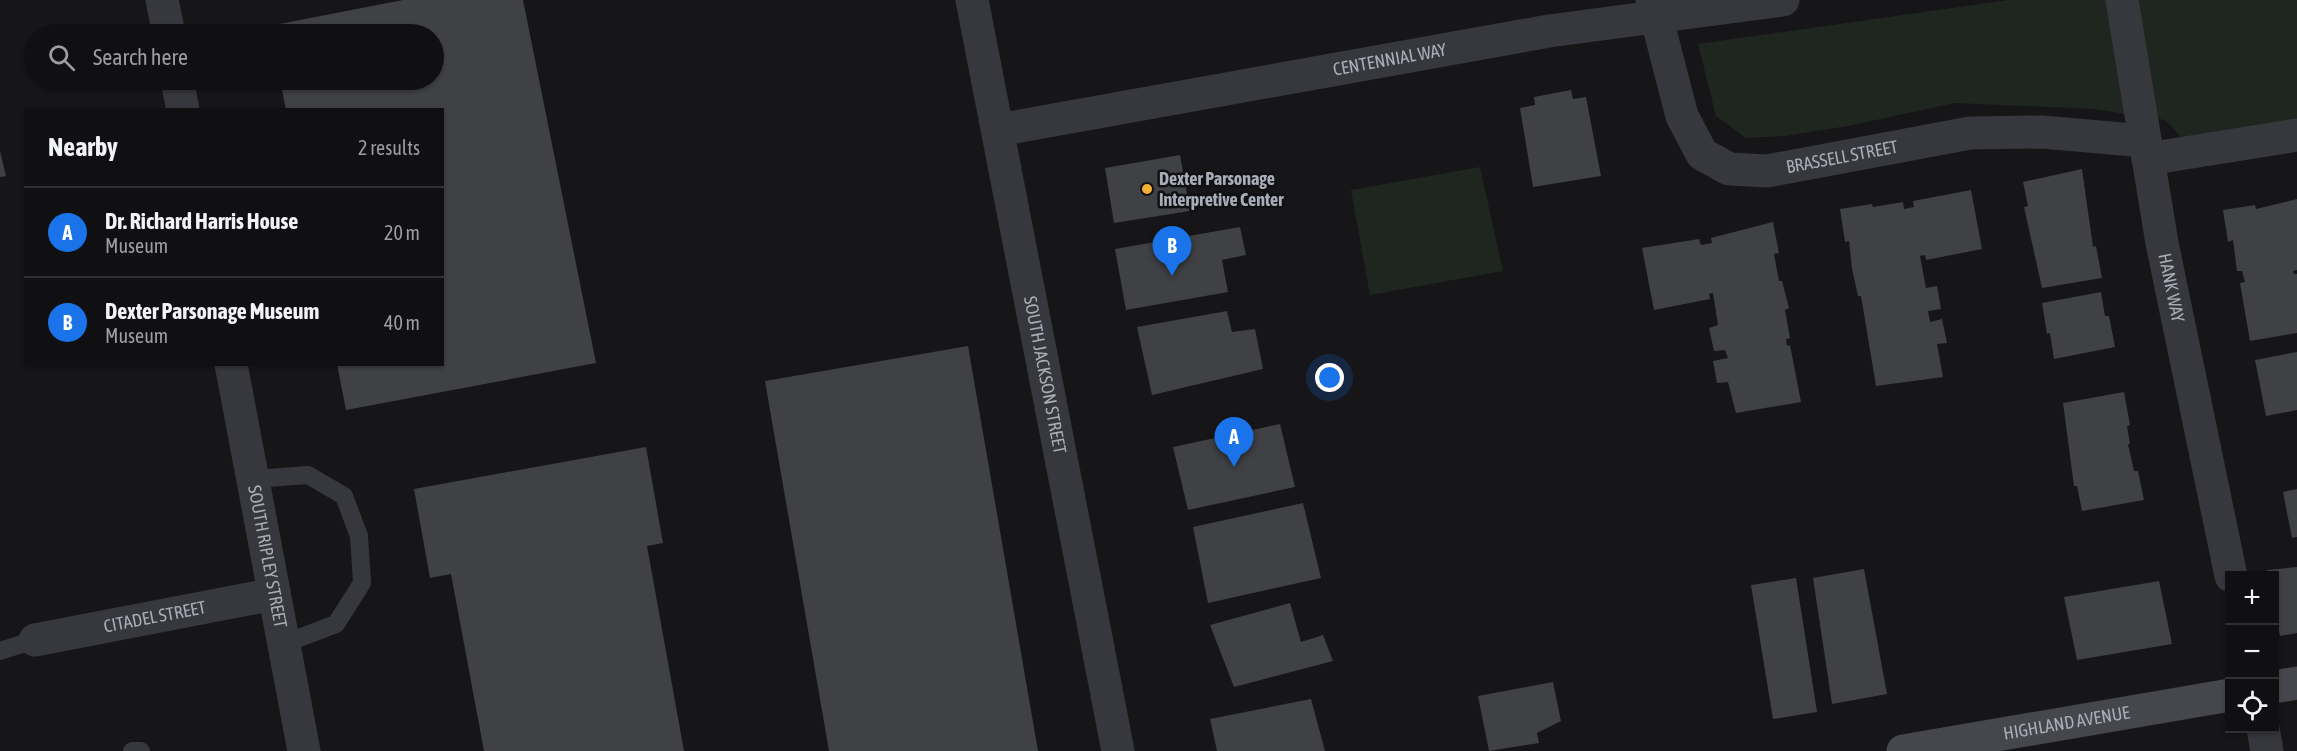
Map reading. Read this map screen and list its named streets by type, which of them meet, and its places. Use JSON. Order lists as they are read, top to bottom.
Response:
{
  "streets": {
    "main road": ["HIGHLAND AVENUE"],
    "street": [
      "CENTENNIAL WAY",
      "BRASSELL STREET",
      "HANK WAY",
      "SOUTH JACKSON STREET",
      "SOUTH RIPLEY STREET",
      "CITADEL STREET"
    ]
  },
  "crossings": [
    ["CENTENNIAL WAY", "BRASSELL STREET"],
    ["CENTENNIAL WAY", "SOUTH JACKSON STREET"],
    ["BRASSELL STREET", "HANK WAY"],
    ["SOUTH RIPLEY STREET", "CITADEL STREET"]
  ],
  "places": ["Dexter Parsonage Interpretive Center"],
  "page": {
    "search": "Search here",
    "heading": ["Nearby", "2 results"],
    "list": [
      {
        "mark": "A",
        "name": "Dr. Richard Harris House",
        "note": "Museum",
        "value": "20 m"
      },
      {
        "mark": "B",
        "name": "Dexter Parsonage Museum",
        "note": "Museum",
        "value": "40 m"
      }
    ],
    "pins": ["B", "A"],
    "map_buttons": ["+", "−"]
  }
}
